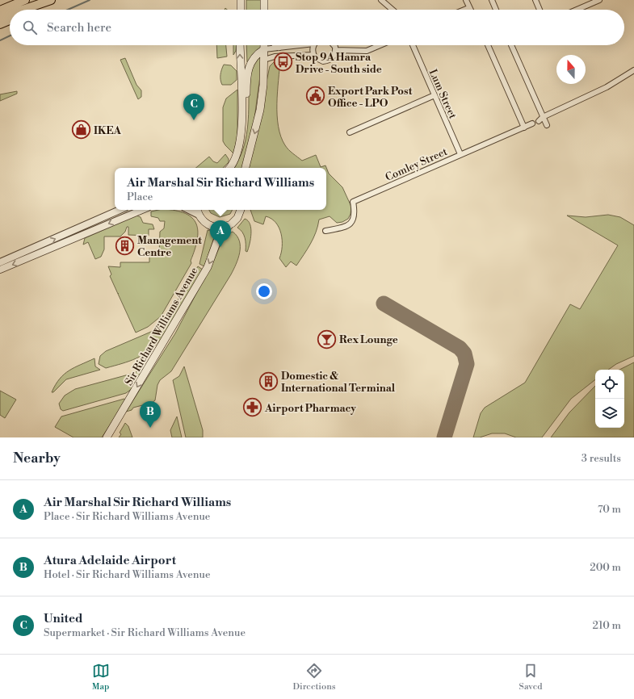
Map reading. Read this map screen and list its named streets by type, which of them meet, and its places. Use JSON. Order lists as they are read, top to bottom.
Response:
{
  "streets": {
    "main road": ["Sir Richard Williams Avenue"],
    "street": ["Lum Street", "Comley Street"]
  },
  "crossings": [
    ["Lum Street", "Comley Street"]
  ],
  "one_way": ["Sir Richard Williams Avenue"],
  "places": {
    "bus stop": ["Stop 9A Hamra Drive - South side"],
    "public building": ["Export Park Post Office - LPO"],
    "shop": ["IKEA"],
    "building": ["Management Centre", "Domestic & International Terminal"],
    "bar": ["Rex Lounge"],
    "pharmacy": ["Airport Pharmacy"]
  },
  "north": "top",
  "page": {
    "search": "Search here",
    "pins": ["C", "A", "B"],
    "popup": ["Air Marshal Sir Richard Williams", "Place"],
    "heading": ["Nearby", "3 results"],
    "list": [
      {
        "mark": "A",
        "name": "Air Marshal Sir Richard Williams",
        "note": "Place · Sir Richard Williams Avenue",
        "value": "70 m"
      },
      {
        "mark": "B",
        "name": "Atura Adelaide Airport",
        "note": "Hotel · Sir Richard Williams Avenue",
        "value": "200 m"
      },
      {
        "mark": "C",
        "name": "United",
        "note": "Supermarket · Sir Richard Williams Avenue",
        "value": "210 m"
      }
    ],
    "nav": ["Map", "Directions", "Saved"]
  }
}
